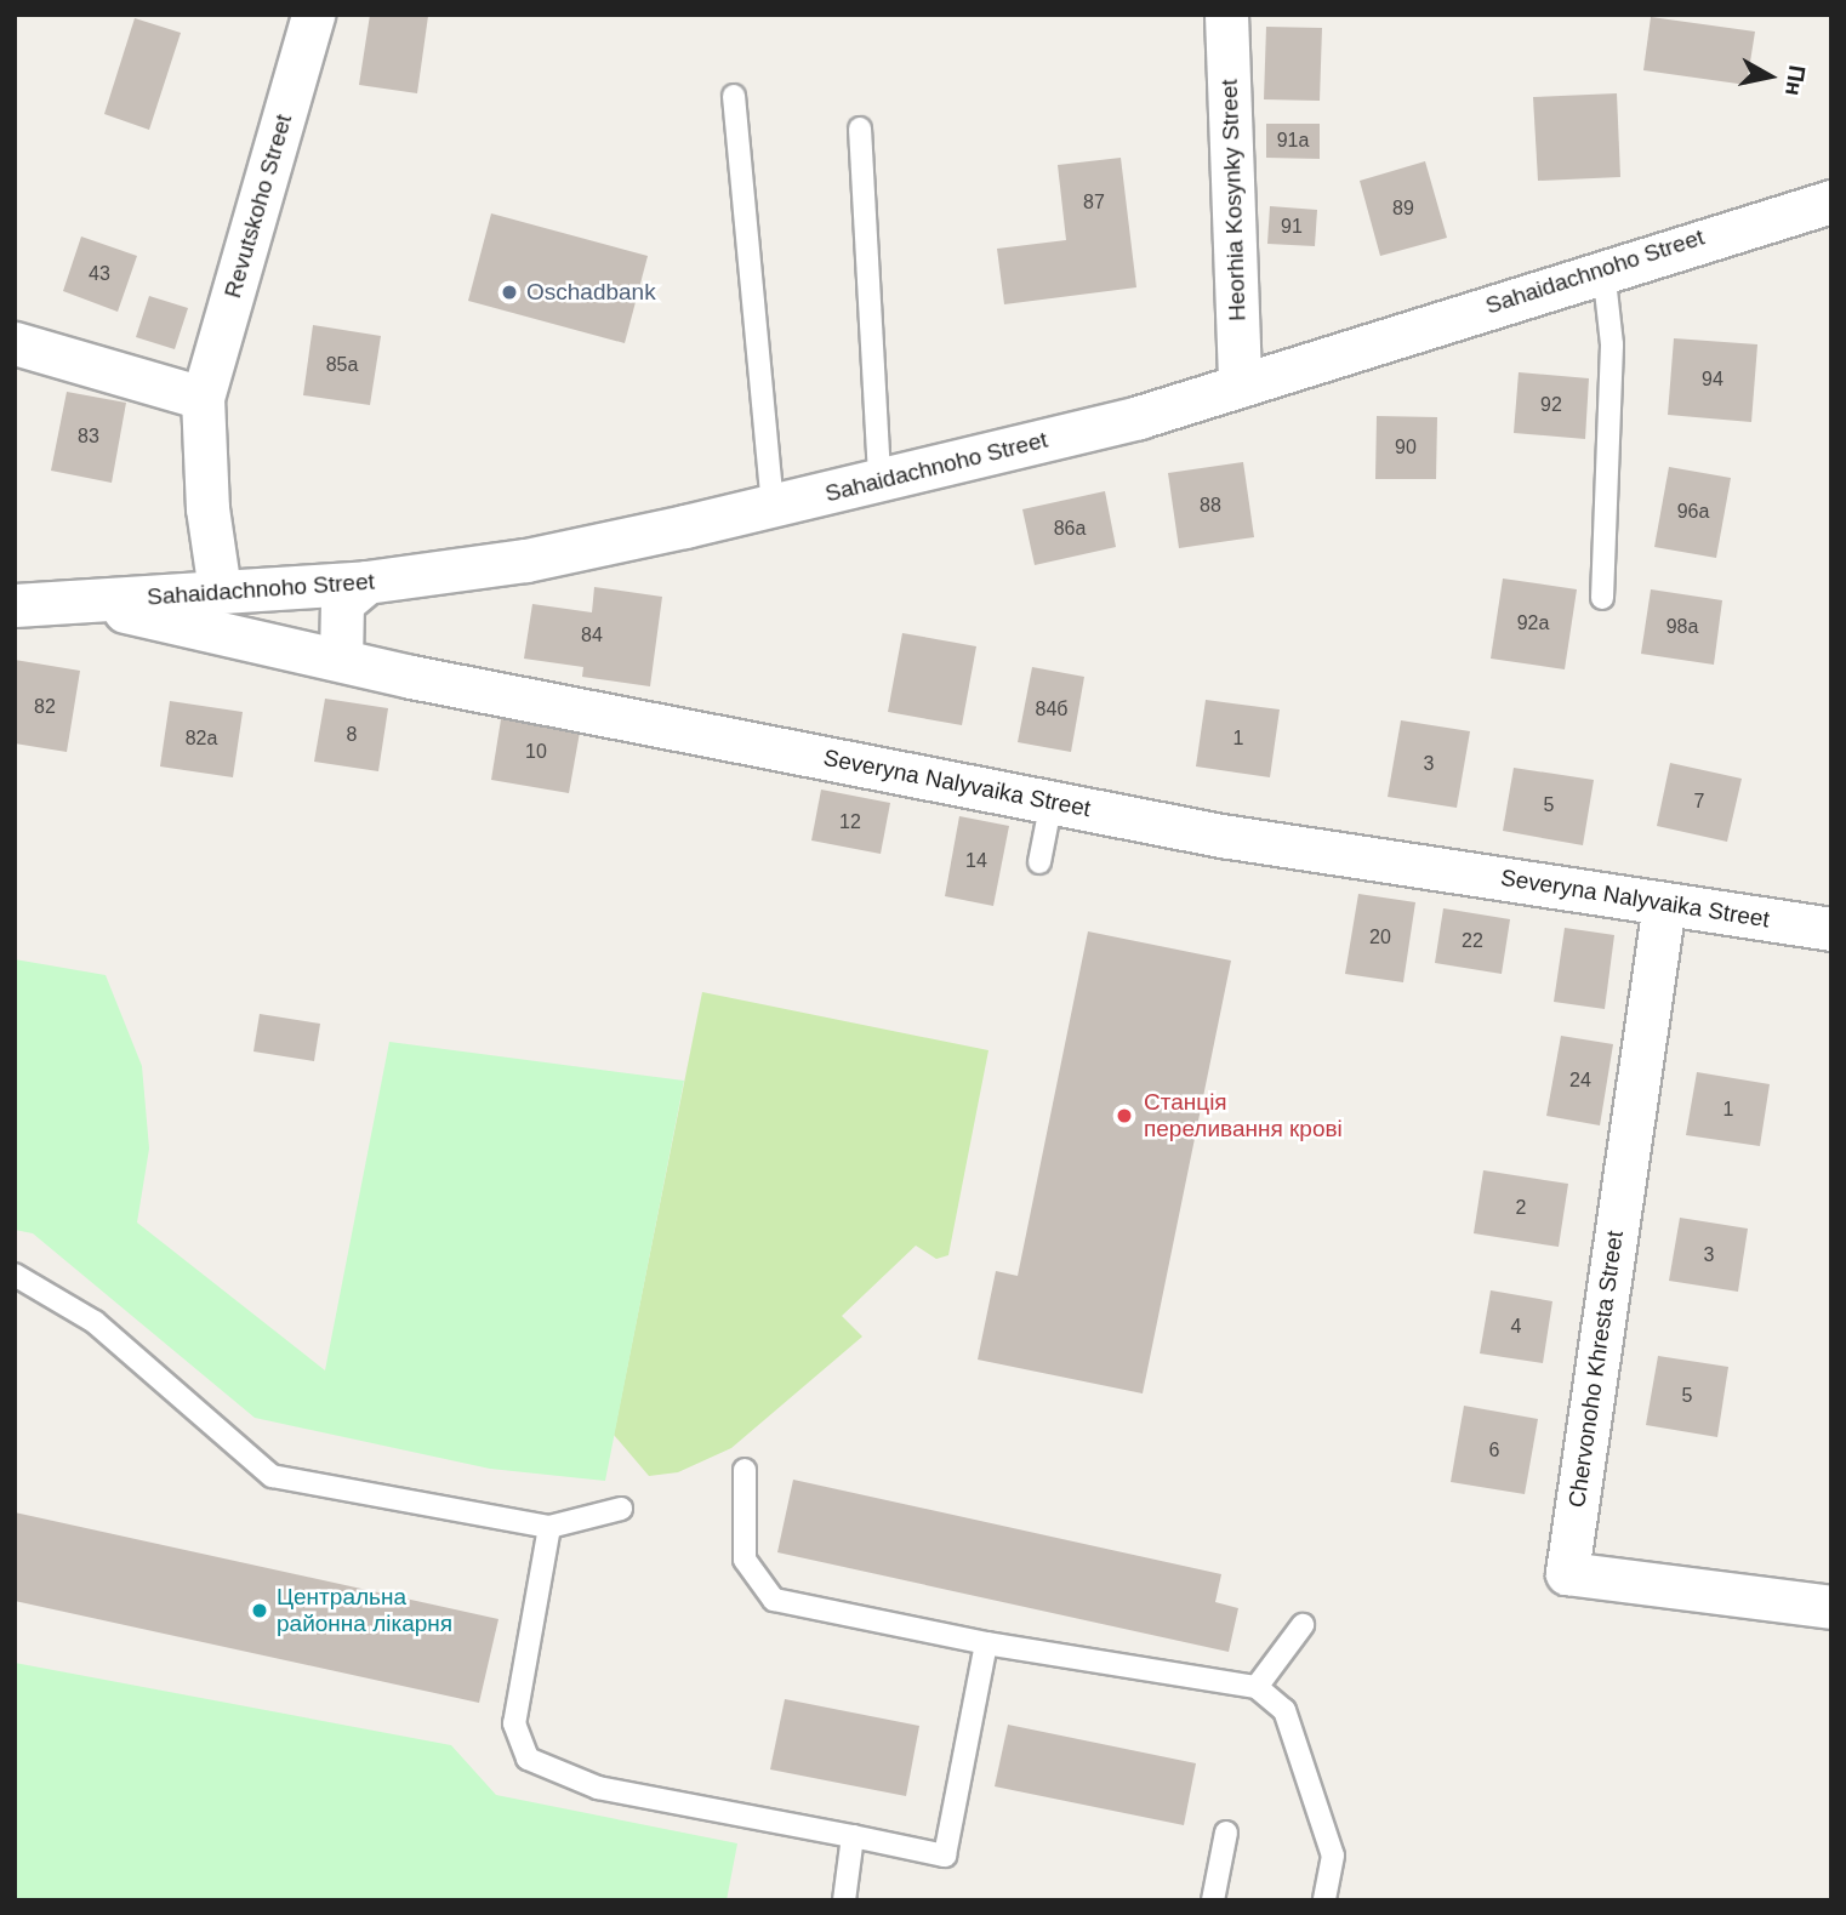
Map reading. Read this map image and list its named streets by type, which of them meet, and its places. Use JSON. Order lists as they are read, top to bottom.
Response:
{
  "streets": {
    "street": [
      "Heorhia Kosynky Street",
      "Revutskoho Street",
      "Sahaidachnoho Street",
      "Severyna Nalyvaika Street",
      "Chervonoho Khresta Street"
    ]
  },
  "crossings": [
    ["Heorhia Kosynky Street", "Sahaidachnoho Street"],
    ["Revutskoho Street", "Sahaidachnoho Street"],
    ["Sahaidachnoho Street", "Severyna Nalyvaika Street"],
    ["Severyna Nalyvaika Street", "Chervonoho Khresta Street"]
  ],
  "places": ["Oschadbank", "Станція переливання крові", "Центральна районна лікарня"],
  "house_numbers": [
    "91а",
    "87",
    "89",
    "91",
    "43",
    "85а",
    "94",
    "92",
    "83",
    "90",
    "88",
    "96а",
    "86а",
    "92а",
    "98а",
    "84",
    "82",
    "84б",
    "8",
    "82а",
    "1",
    "10",
    "3",
    "7",
    "5",
    "12",
    "14",
    "20",
    "22",
    "24",
    "1",
    "2",
    "3",
    "4",
    "5",
    "6"
  ],
  "north": "right"
}
